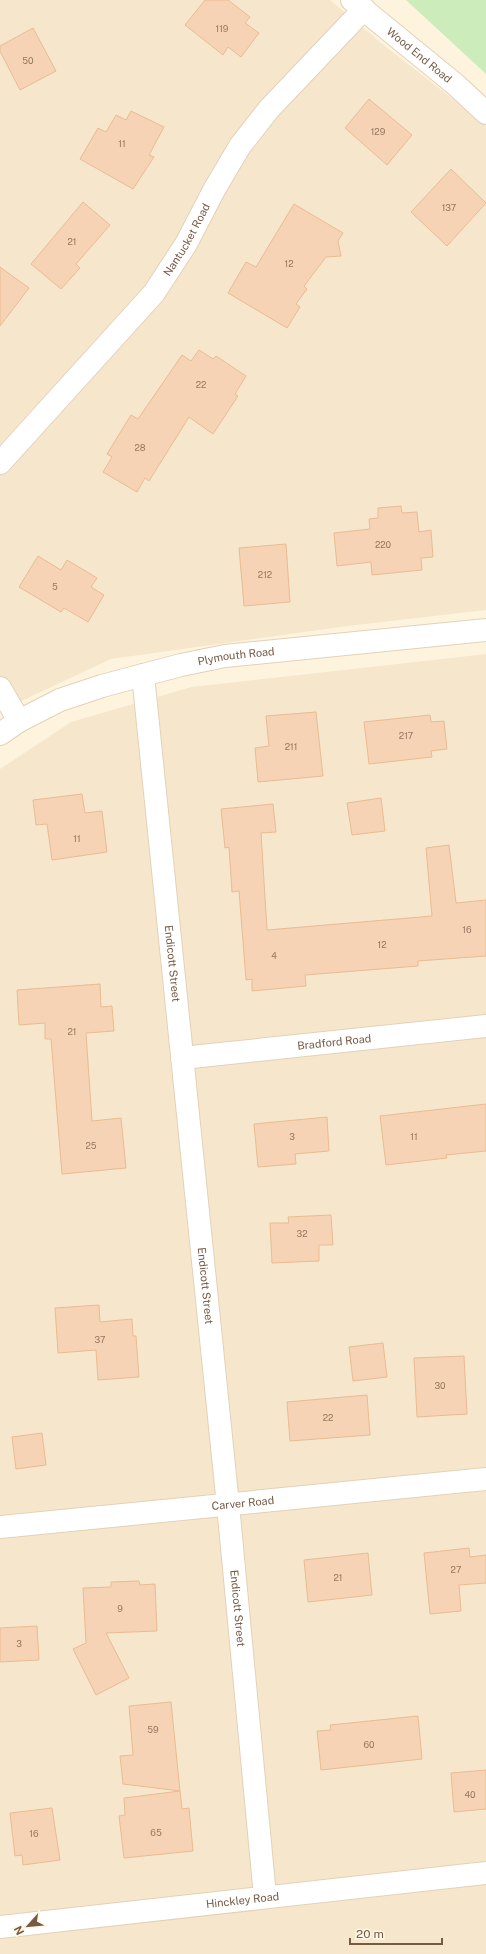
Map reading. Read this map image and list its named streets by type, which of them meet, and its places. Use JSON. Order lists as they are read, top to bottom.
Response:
{
  "streets": {
    "street": [
      "Wood End Road",
      "Nantucket Road",
      "Plymouth Road",
      "Endicott Street",
      "Bradford Road",
      "Carver Road",
      "Hinckley Road"
    ]
  },
  "crossings": [
    ["Wood End Road", "Nantucket Road"],
    ["Plymouth Road", "Endicott Street"],
    ["Endicott Street", "Bradford Road"],
    ["Endicott Street", "Carver Road"],
    ["Endicott Street", "Hinckley Road"]
  ],
  "house_numbers": [
    "119",
    "50",
    "129",
    "11",
    "137",
    "21",
    "12",
    "22",
    "28",
    "220",
    "212",
    "5",
    "217",
    "211",
    "11",
    "16",
    "12",
    "4",
    "21",
    "3",
    "11",
    "25",
    "32",
    "37",
    "30",
    "22",
    "27",
    "21",
    "9",
    "3",
    "59",
    "60",
    "40",
    "65",
    "16"
  ],
  "scale_bar": "20 m",
  "north": "bottom left"
}
